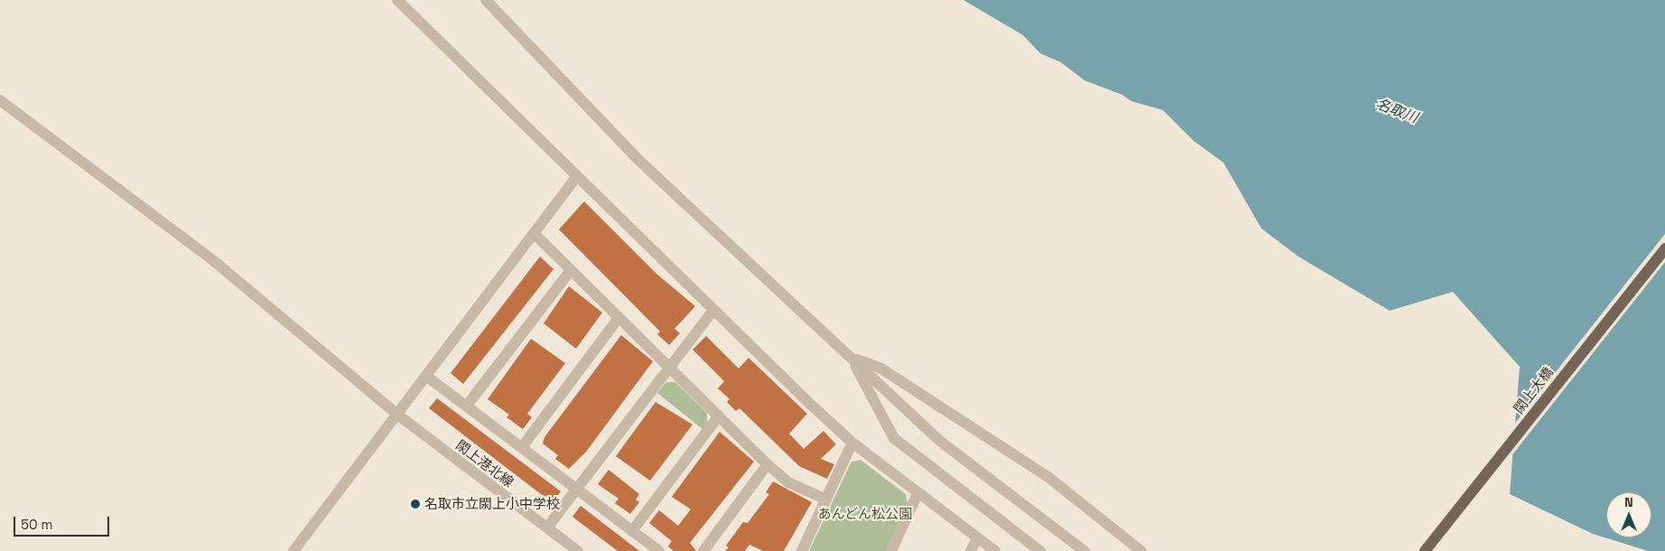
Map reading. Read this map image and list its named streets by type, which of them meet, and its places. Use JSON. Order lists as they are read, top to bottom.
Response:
{
  "streets": {
    "main road": ["閖上大橋"],
    "street": ["閖上港北線"]
  },
  "water": ["名取川"],
  "parks": ["あんどん松公園"],
  "places": ["名取市立閖上小中学校"],
  "scale_bar": "50 m",
  "north": "top"
}
